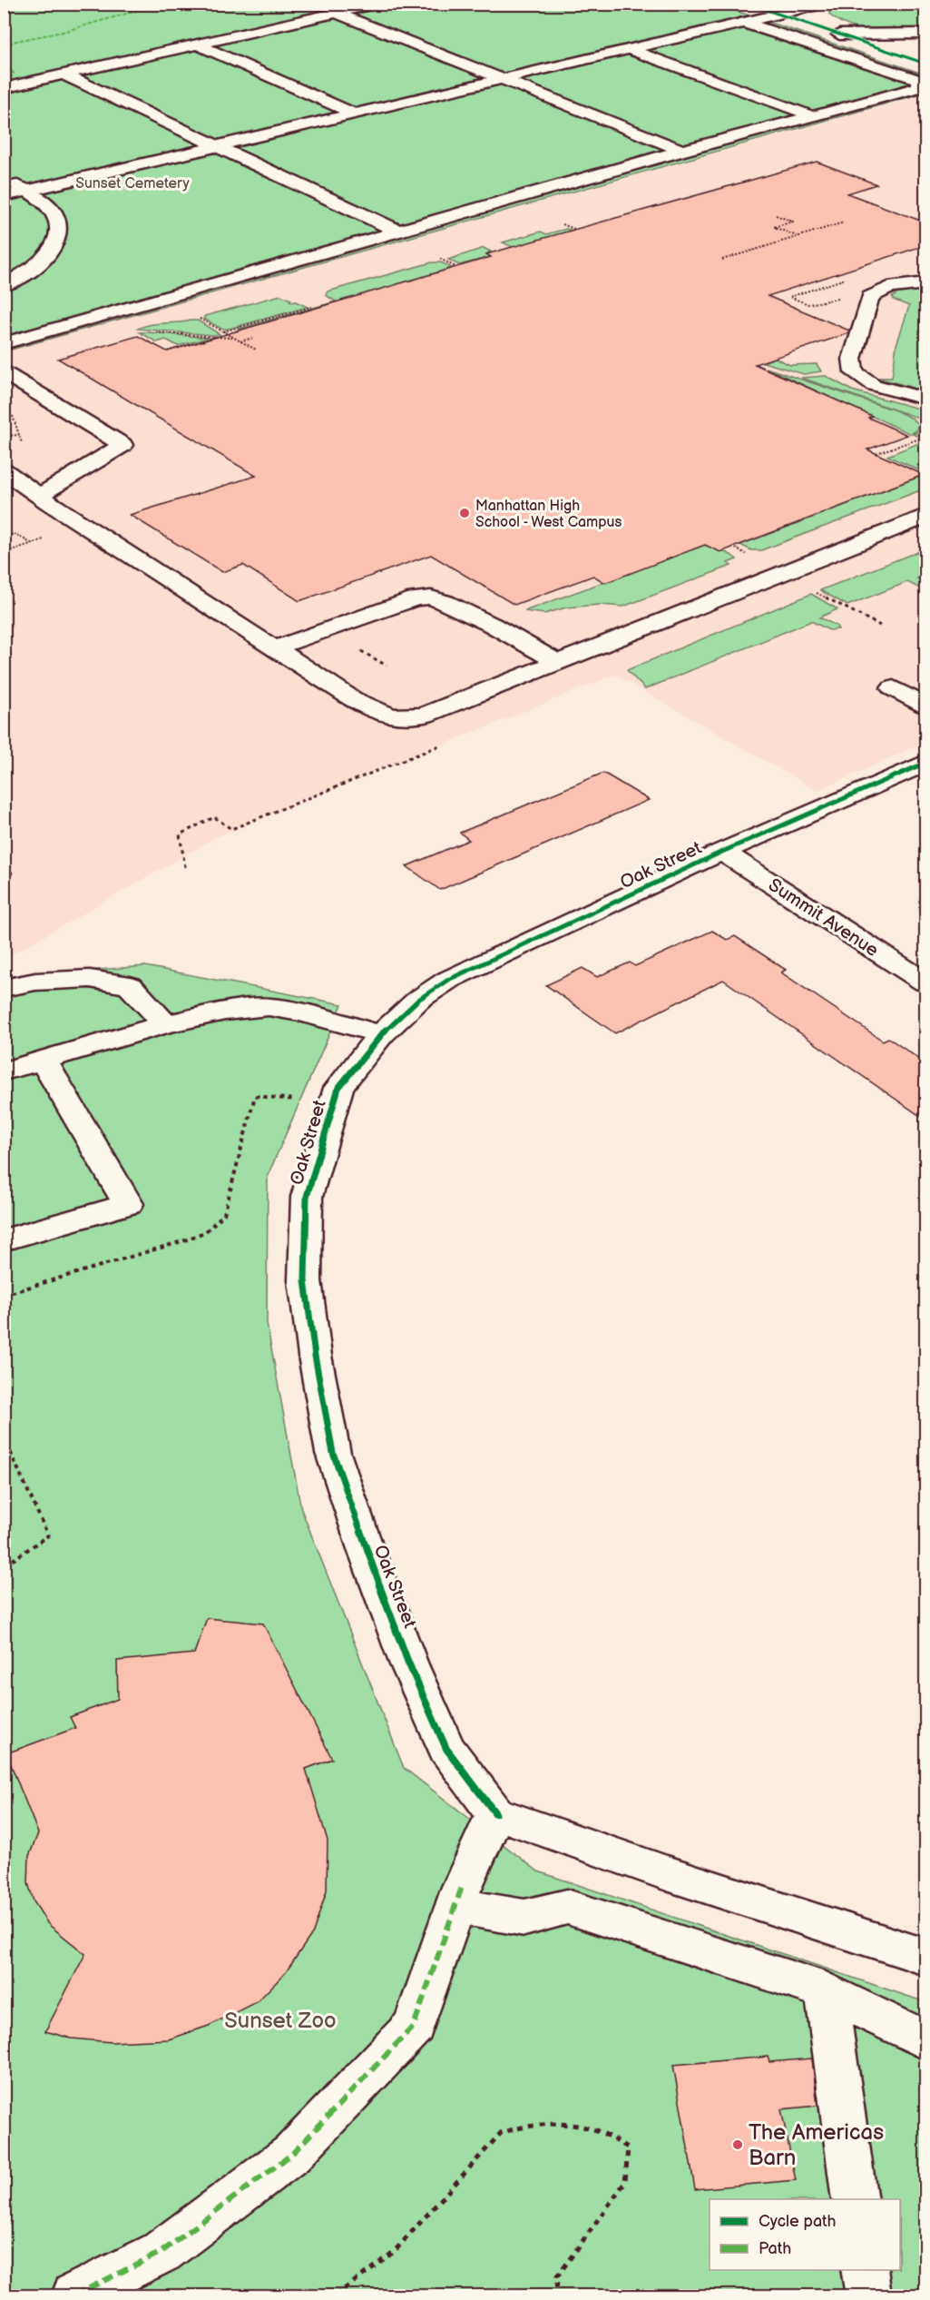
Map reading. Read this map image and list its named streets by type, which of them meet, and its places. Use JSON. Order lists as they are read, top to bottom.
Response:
{
  "streets": {
    "street": ["Oak Street", "Summit Avenue"]
  },
  "crossings": [
    ["Oak Street", "Summit Avenue"]
  ],
  "parks": ["Sunset Cemetery", "Sunset Zoo"],
  "places": ["Manhattan High School - West Campus", "The Americas Barn"],
  "legend": ["Cycle path", "Path"]
}
